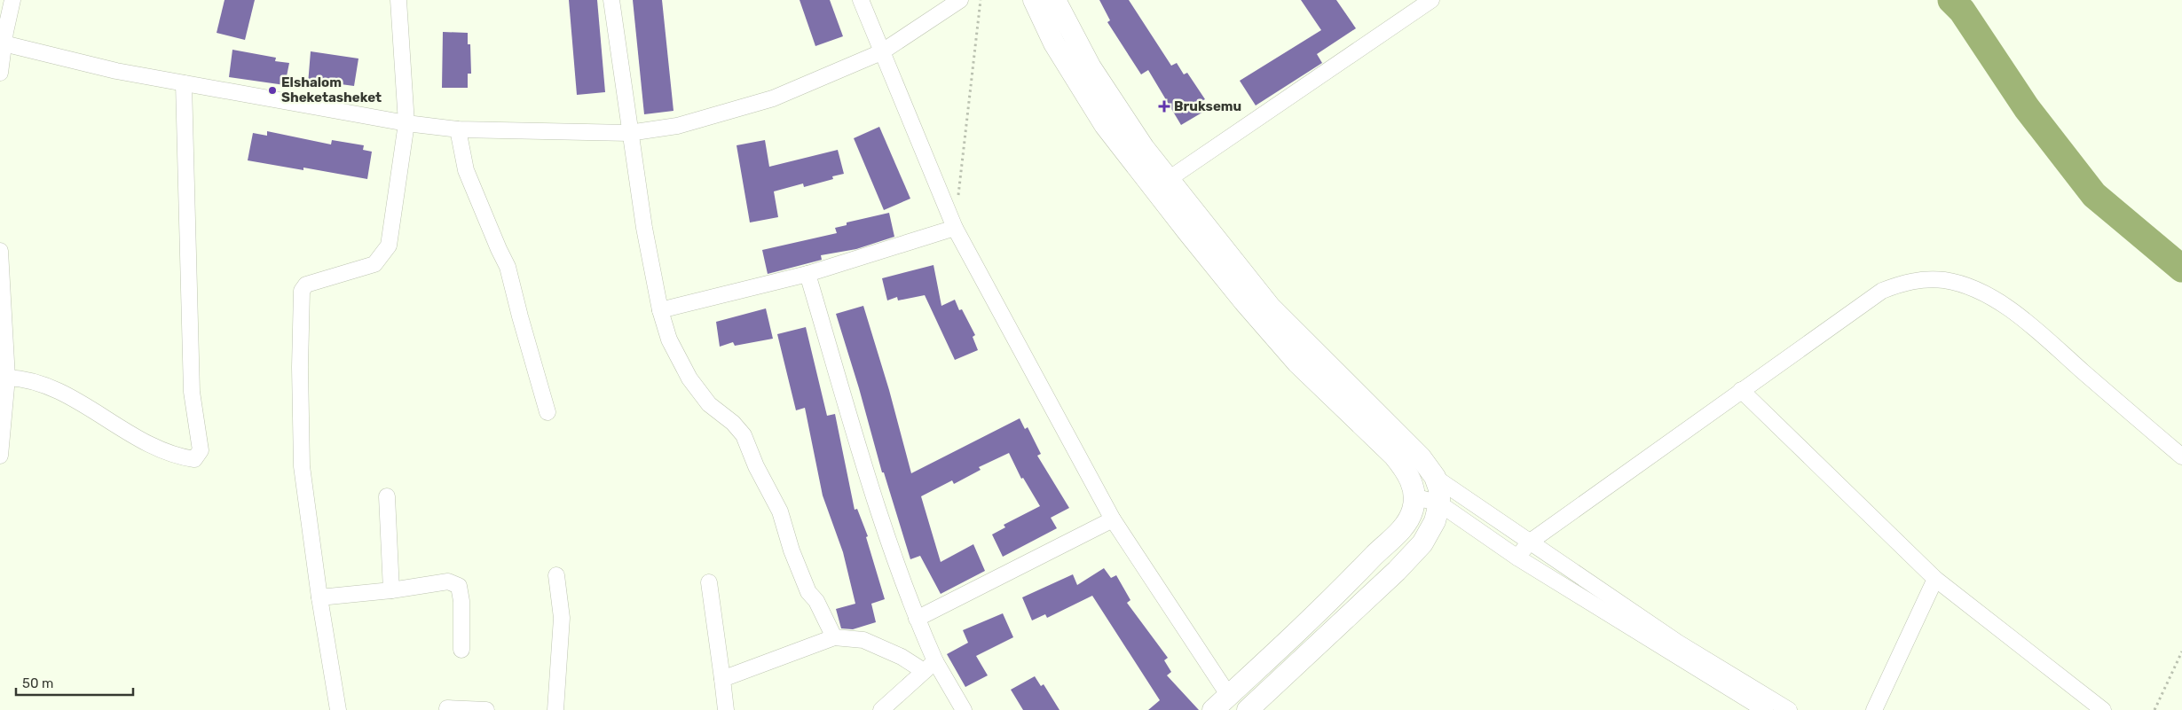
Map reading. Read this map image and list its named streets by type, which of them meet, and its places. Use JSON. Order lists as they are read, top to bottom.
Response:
{
  "places": {
    "other": ["Elshalom Sheketasheket"],
    "health": ["Bruksemu"]
  },
  "scale_bar": "50 m"
}
